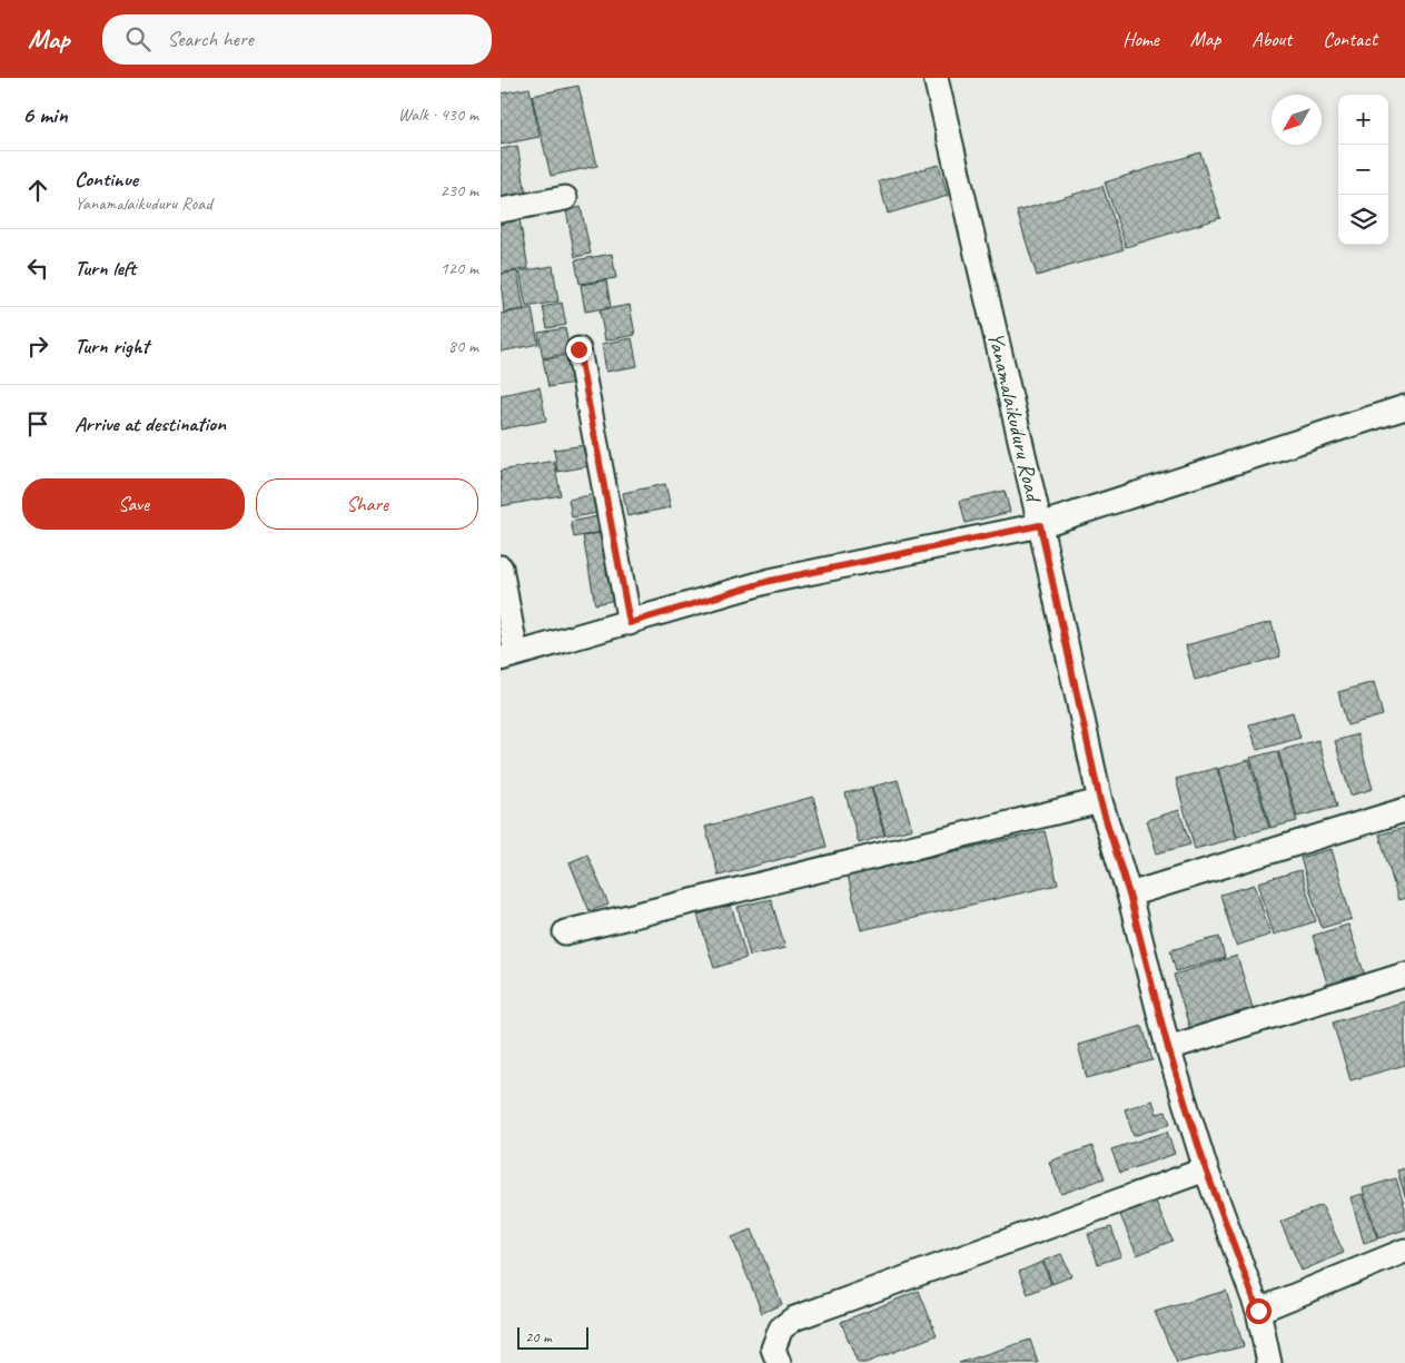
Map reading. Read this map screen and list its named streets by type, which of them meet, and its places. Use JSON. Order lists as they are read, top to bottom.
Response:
{
  "streets": {
    "street": ["Yanamalaikuduru Road"]
  },
  "scale_bar": "20 m",
  "north": "bottom left",
  "page": {
    "header": "Map",
    "search": "Search here",
    "nav": [
      "Home",
      "Map",
      "About",
      "Contact"
    ],
    "heading": ["6 min", "Walk · 430 m"],
    "map_buttons": ["+", "−"],
    "list": [
      ["Continue", "Yanamalaikuduru Road", "230 m"],
      ["Turn left", "120 m"],
      ["Turn right", "80 m"],
      "Arrive at destination"
    ],
    "buttons": ["Save", "Share"],
    "scale": "20 m"
  }
}
